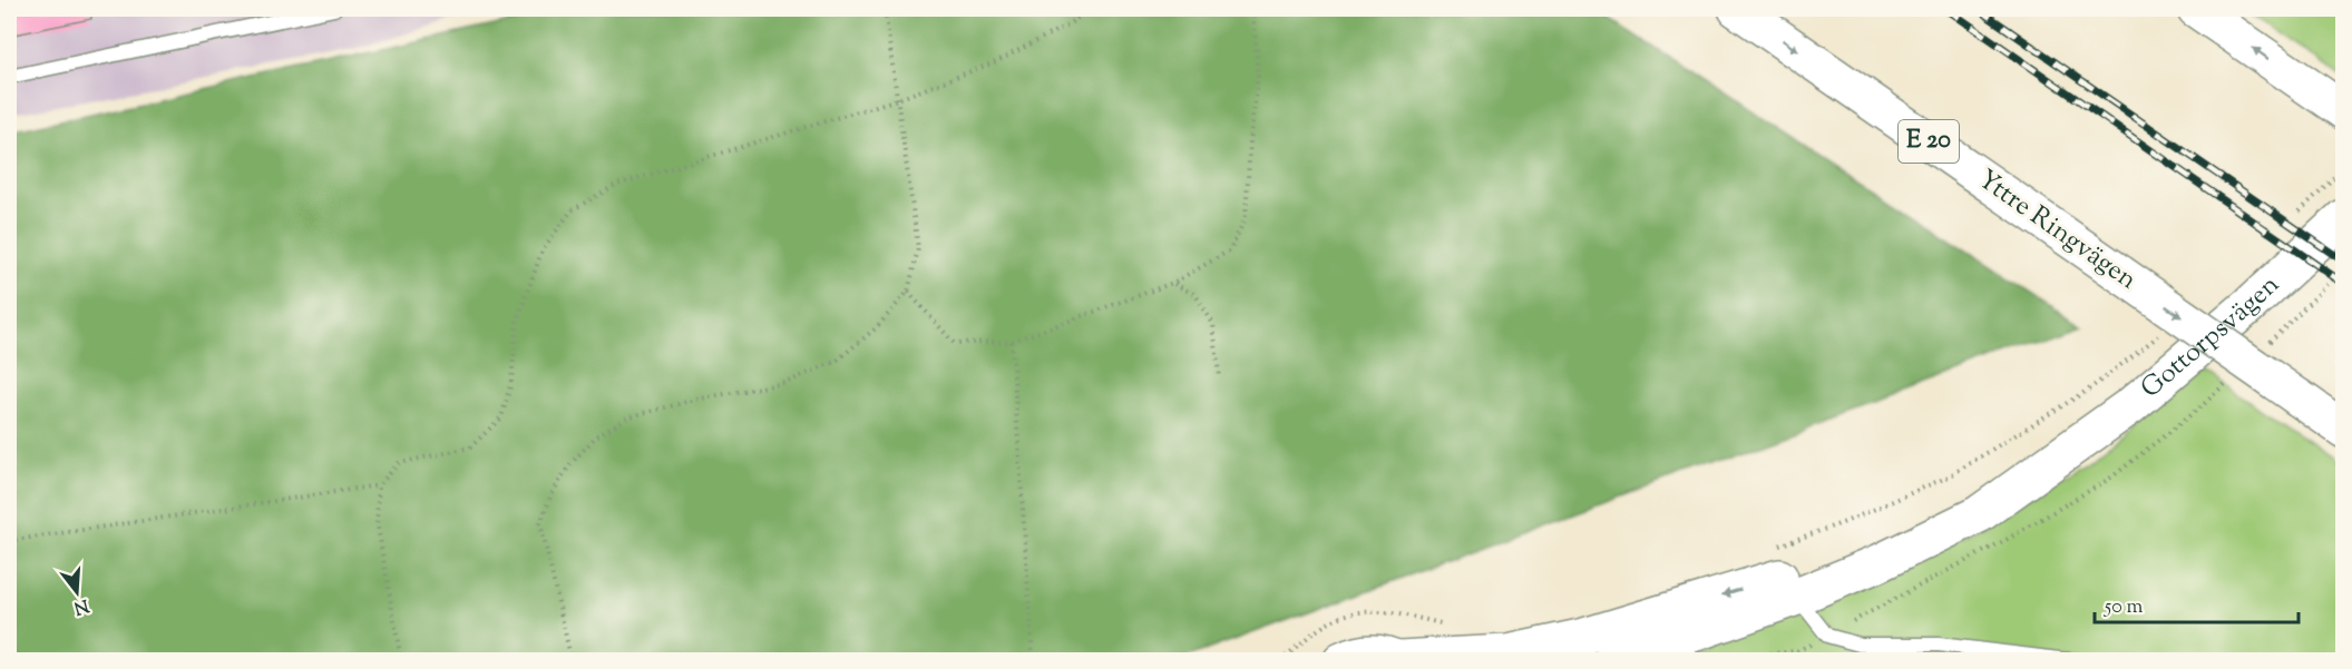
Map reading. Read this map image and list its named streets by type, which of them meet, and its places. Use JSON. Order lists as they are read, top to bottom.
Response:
{
  "streets": {
    "main road": ["E 20", "Yttre Ringvägen", "Gottorpsvägen"]
  },
  "one_way": ["Yttre Ringvägen"],
  "scale_bar": "50 m",
  "north": "bottom"
}
